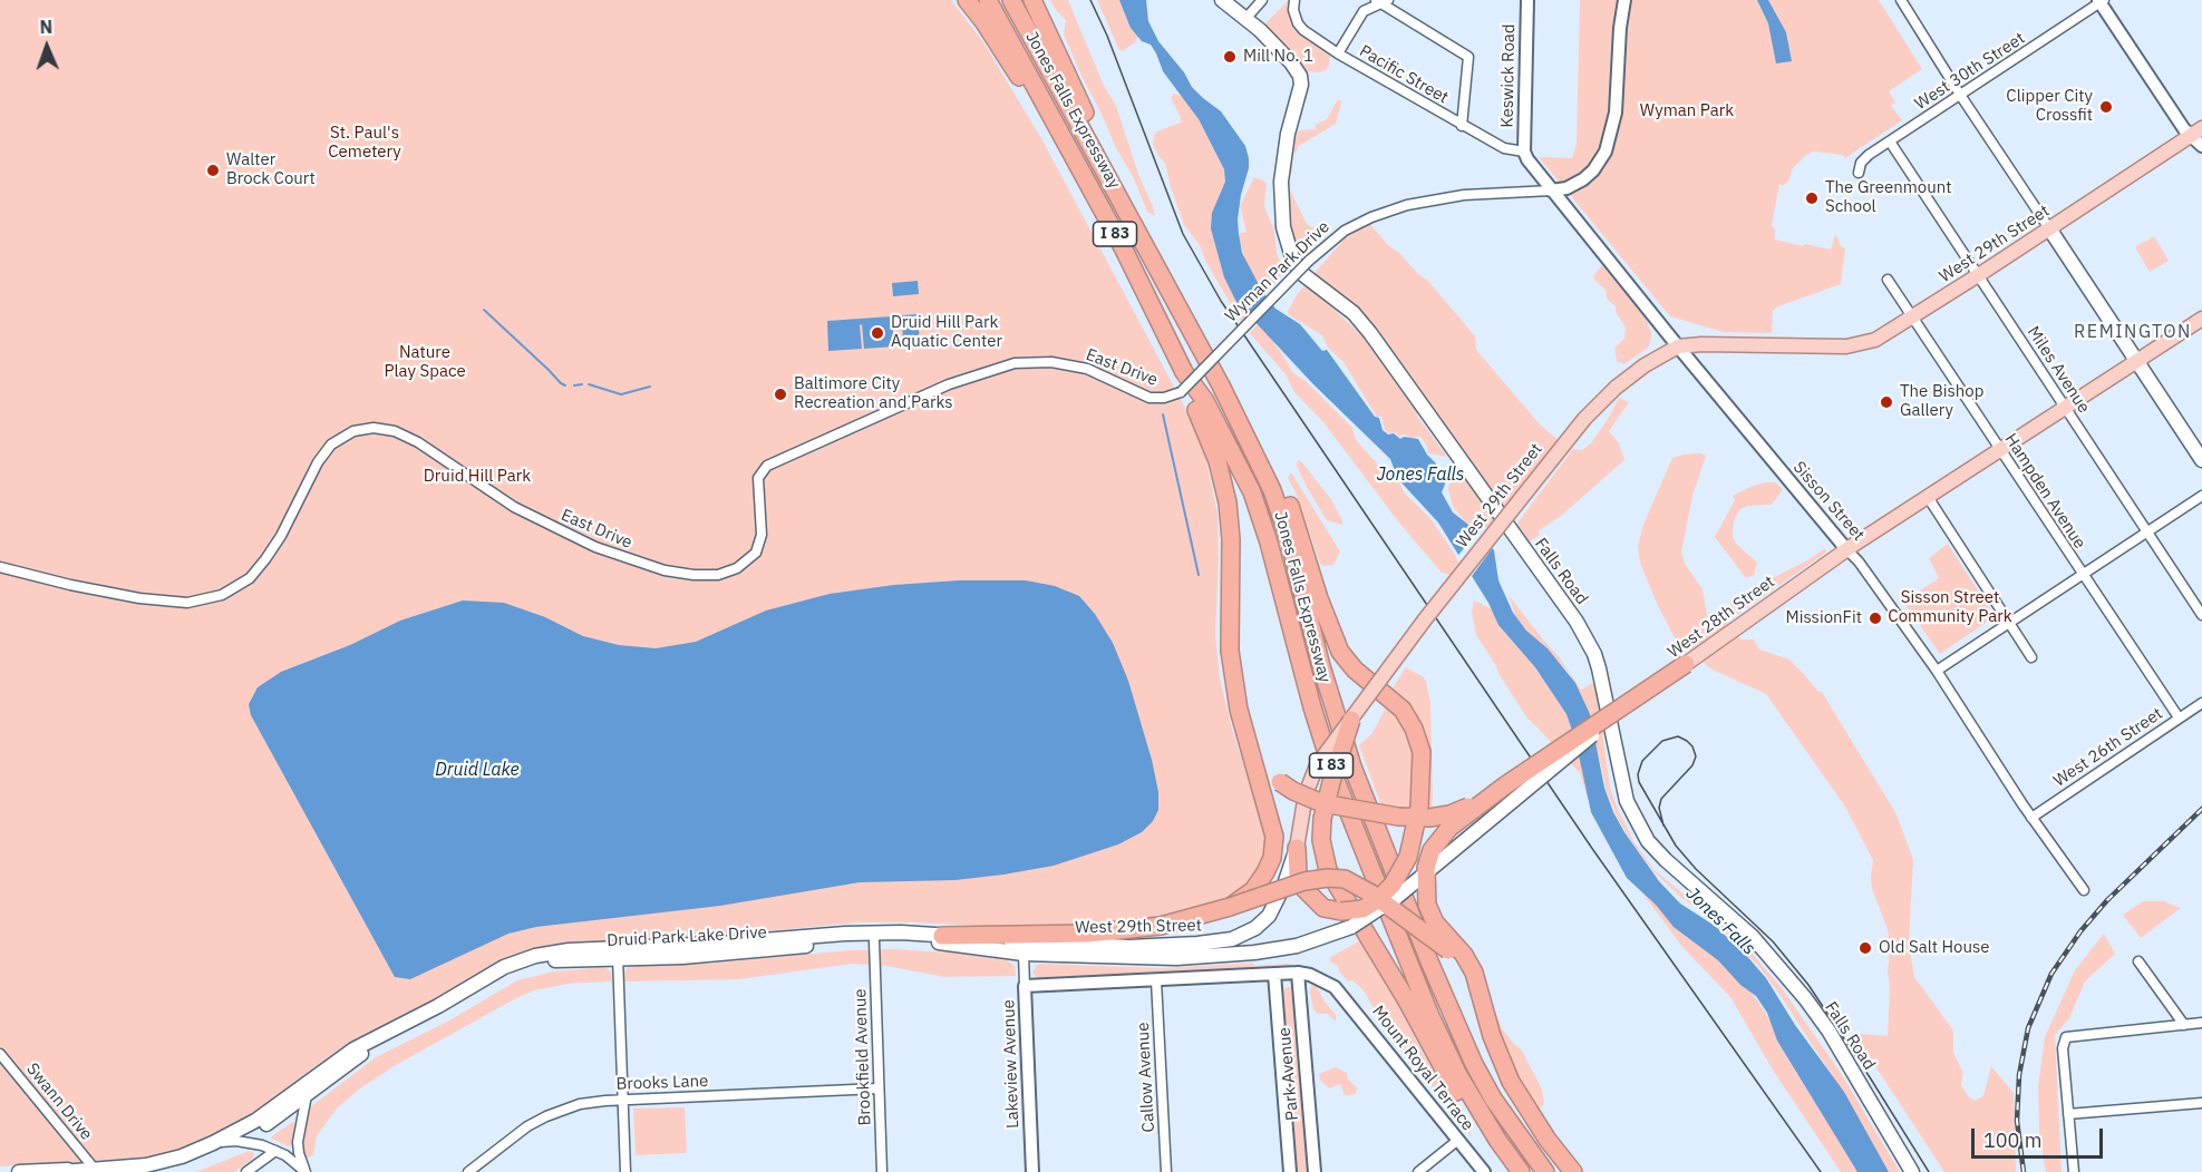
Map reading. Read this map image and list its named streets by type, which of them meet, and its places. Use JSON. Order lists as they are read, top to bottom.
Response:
{
  "streets": {
    "highway": ["Jones Falls Expressway", "I 83"],
    "main road": [
      "West 29th Street",
      "Falls Road",
      "West 28th Street",
      "Druid Park Lake Drive"
    ],
    "street": [
      "West 30th Street",
      "Pacific Street",
      "Keswick Road",
      "Wyman Park Drive",
      "East Drive",
      "Miles Avenue",
      "Hampden Avenue",
      "Sisson Street",
      "West 26th Street",
      "Brookfield Avenue",
      "Lakeview Avenue",
      "Mount Royal Terrace",
      "Park Avenue",
      "Callow Avenue",
      "Brooks Lane",
      "Swann Drive"
    ]
  },
  "crossings": [
    ["West 30th Street", "Miles Avenue"],
    ["Pacific Street", "Keswick Road"],
    ["Pacific Street", "Sisson Street"],
    ["Keswick Road", "Sisson Street"],
    ["West 29th Street", "Miles Avenue"],
    ["West 29th Street", "Hampden Avenue"],
    ["West 29th Street", "Sisson Street"],
    ["West 29th Street", "Druid Park Lake Drive"],
    ["Wyman Park Drive", "East Drive"],
    ["Wyman Park Drive", "Sisson Street"],
    ["Miles Avenue", "West 28th Street"],
    ["Hampden Avenue", "West 28th Street"],
    ["Hampden Avenue", "West 26th Street"],
    ["Sisson Street", "West 28th Street"],
    ["Sisson Street", "West 26th Street"],
    ["West 28th Street", "Druid Park Lake Drive"],
    ["Druid Park Lake Drive", "Brookfield Avenue"],
    ["Druid Park Lake Drive", "Lakeview Avenue"],
    ["Druid Park Lake Drive", "Swann Drive"],
    ["Brookfield Avenue", "Brooks Lane"],
    ["Mount Royal Terrace", "Park Avenue"]
  ],
  "districts": ["REMINGTON"],
  "water": ["Jones Falls", "Druid Lake"],
  "parks": [
    "Wyman Park",
    "St. Paul's Cemetery",
    "Nature Play Space",
    "Druid Hill Park",
    "Sisson Street Community Park"
  ],
  "places": [
    "Mill No. 1",
    "Clipper City Crossfit",
    "Walter Brock Court",
    "The Greenmount School",
    "Druid Hill Park Aquatic Center",
    "Baltimore City Recreation and Parks",
    "The Bishop Gallery",
    "MissionFit",
    "Old Salt House"
  ],
  "scale_bar": "100 m",
  "north": "top"
}
